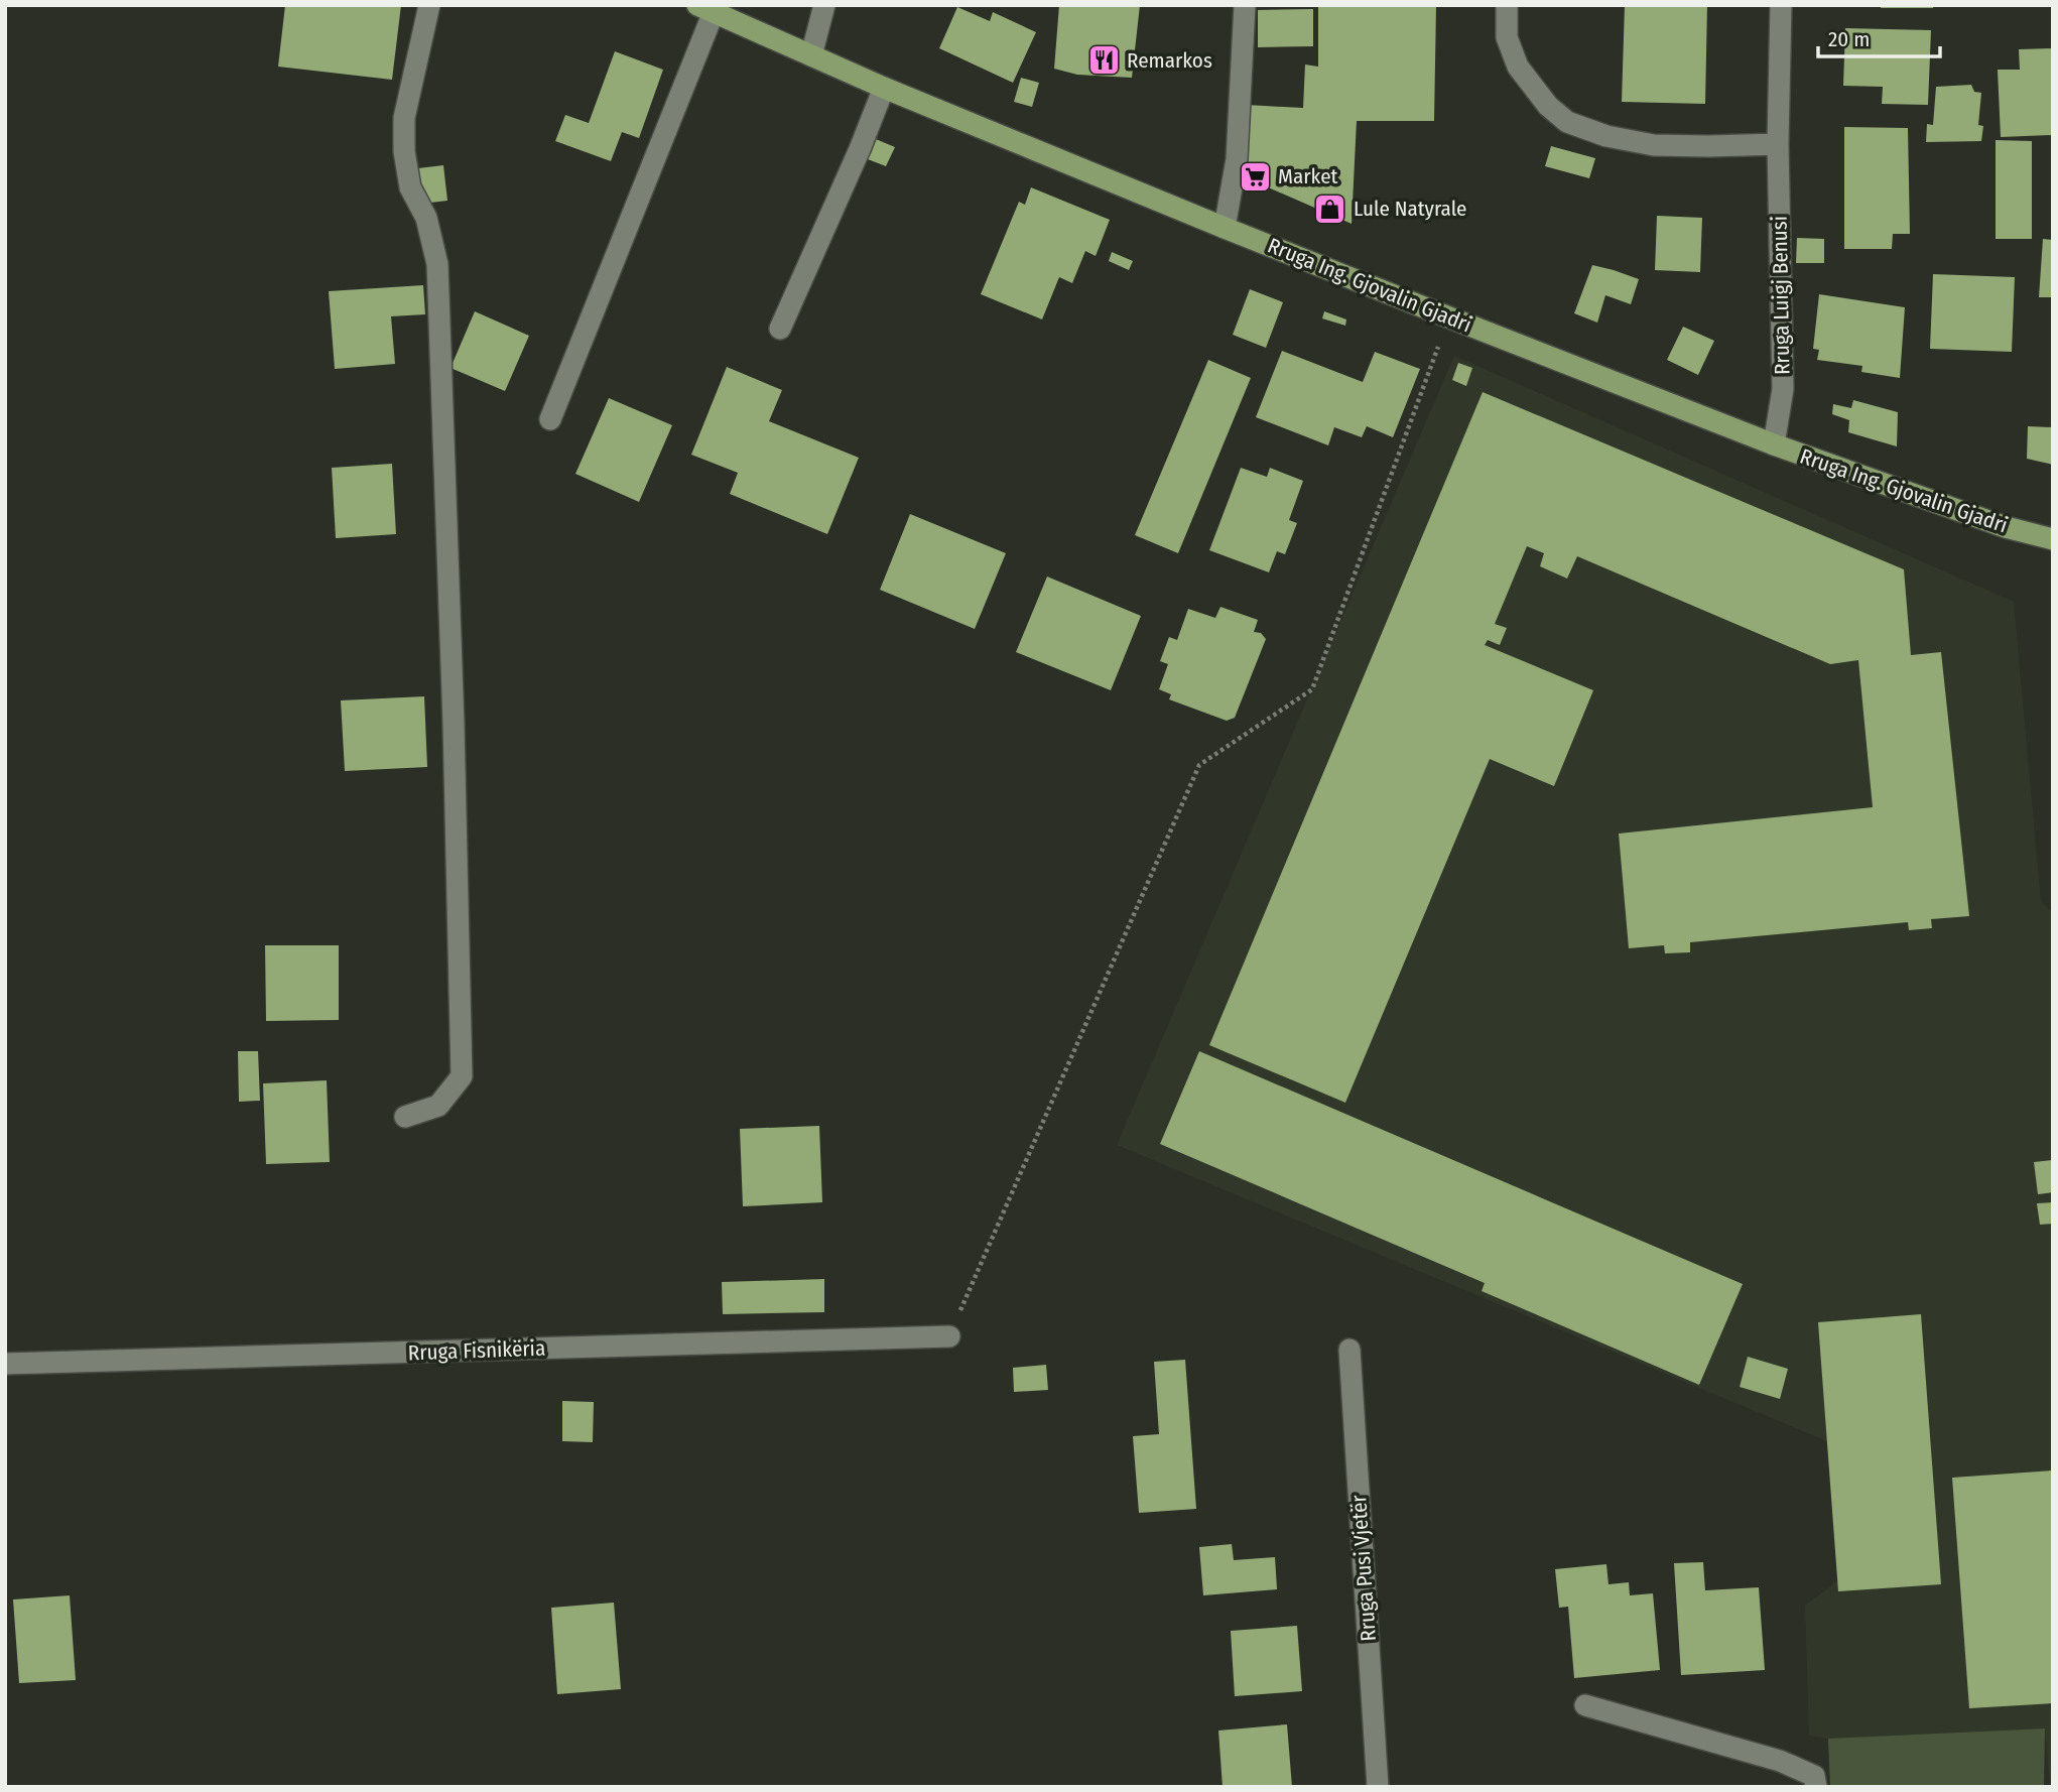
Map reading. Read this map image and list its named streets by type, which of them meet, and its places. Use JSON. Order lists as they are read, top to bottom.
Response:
{
  "streets": {
    "main road": ["Rruga Ing. Gjovalin Gjadri"],
    "street": ["Rruga Luigj Benusi", "Rruga Fisnikëria", "Rruga Pusi Vjetër"]
  },
  "crossings": [
    ["Rruga Ing. Gjovalin Gjadri", "Rruga Luigj Benusi"]
  ],
  "places": {
    "restaurant": ["Remarkos"],
    "supermarket": ["Market"],
    "shop": ["Lule Natyrale"]
  },
  "scale_bar": "20 m"
}
